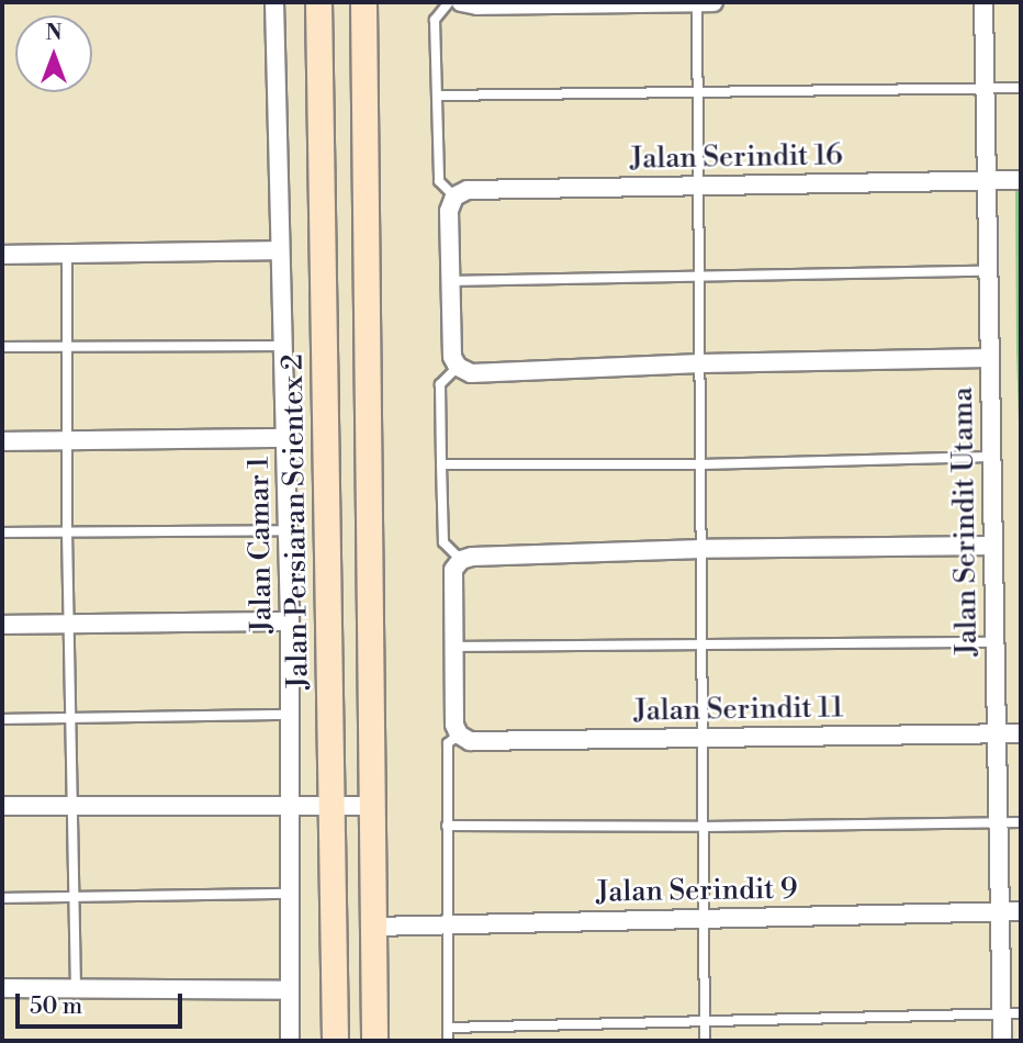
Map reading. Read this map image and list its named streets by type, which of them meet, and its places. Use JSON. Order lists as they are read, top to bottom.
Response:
{
  "streets": {
    "street": [
      "Jalan Serindit 16",
      "Jalan Persiaran Scientex 2",
      "Jalan Serindit Utama",
      "Jalan Camar 1",
      "Jalan Serindit 11",
      "Jalan Serindit 9"
    ]
  },
  "crossings": [
    ["Jalan Serindit 16", "Jalan Serindit Utama"],
    ["Jalan Serindit Utama", "Jalan Serindit 11"],
    ["Jalan Serindit Utama", "Jalan Serindit 9"]
  ],
  "scale_bar": "50 m",
  "north": "top"
}
